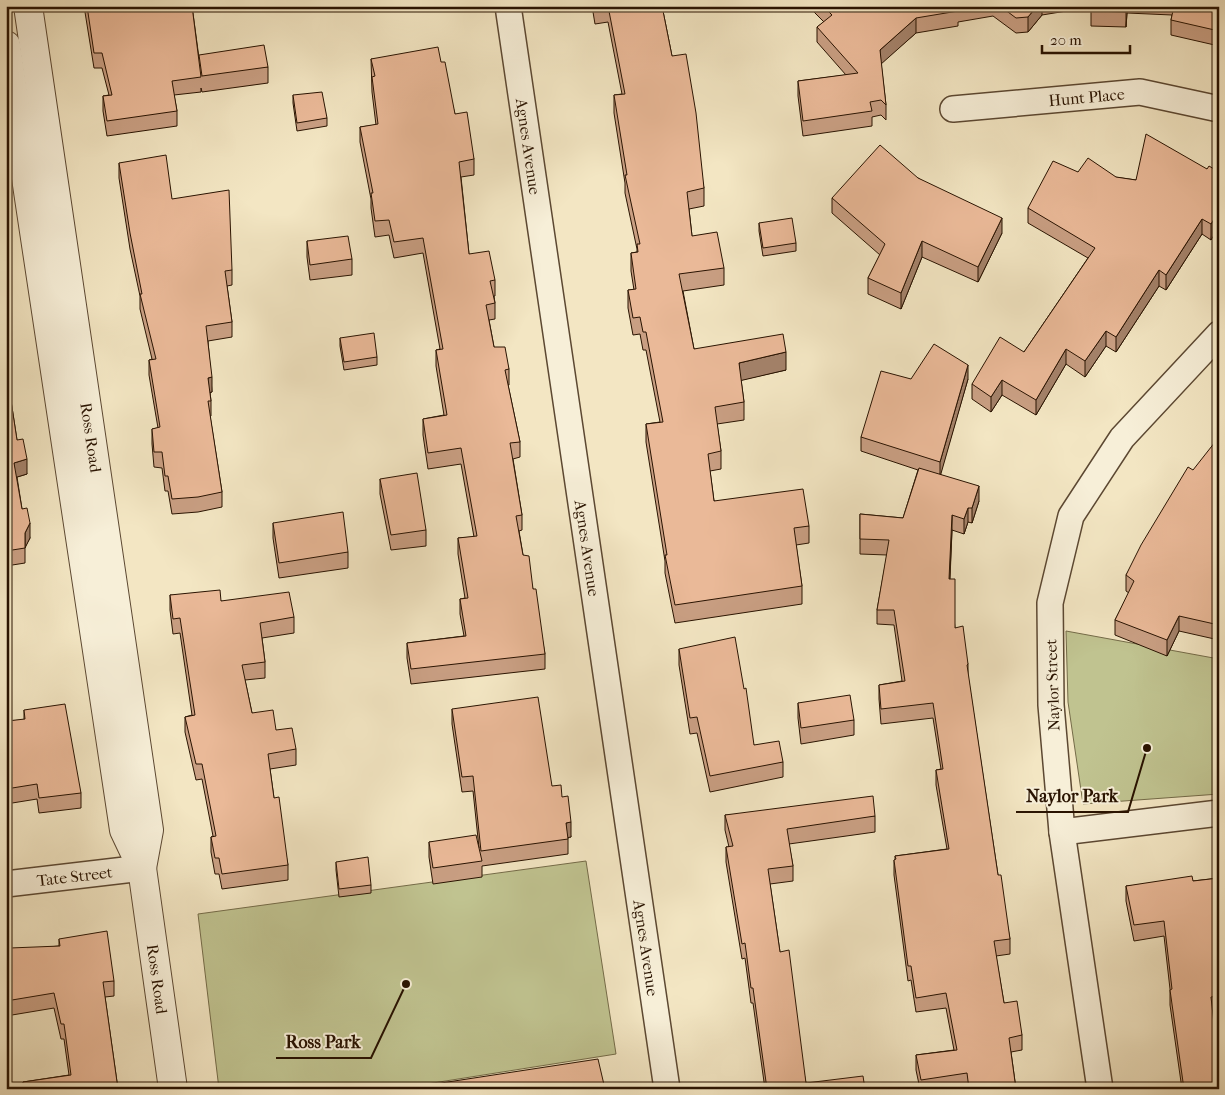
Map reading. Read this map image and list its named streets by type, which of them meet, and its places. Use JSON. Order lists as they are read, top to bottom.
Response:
{
  "streets": {
    "street": [
      "Hunt Place",
      "Agnes Avenue",
      "Ross Road",
      "Naylor Street",
      "Tate Street"
    ]
  },
  "crossings": [
    ["Ross Road", "Tate Street"]
  ],
  "places": ["Naylor Park", "Ross Park"],
  "scale_bar": "20 m"
}
